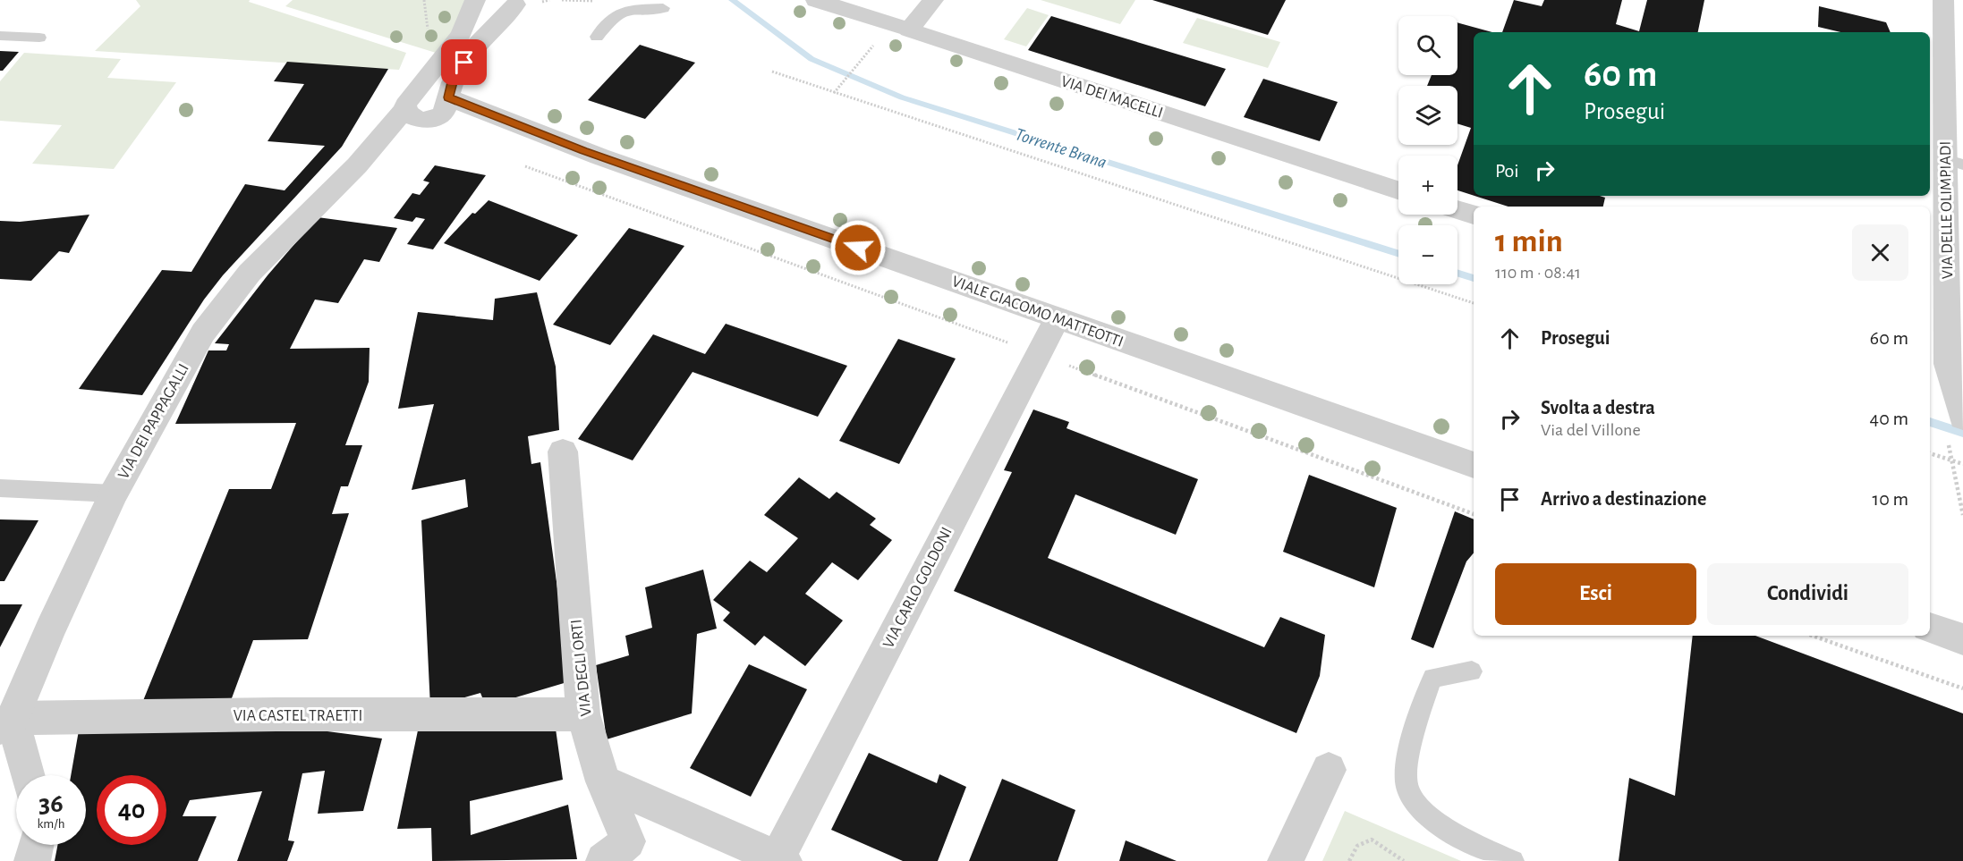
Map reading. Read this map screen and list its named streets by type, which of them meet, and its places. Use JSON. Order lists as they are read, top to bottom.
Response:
{
  "streets": {
    "street": [
      "VIA DEI MACELLI",
      "VIA DELLE OLIMPIADI",
      "VIALE GIACOMO MATTEOTTI",
      "VIA DEI PAPPAGALLI",
      "VIA CARLO GOLDONI",
      "VIA DEGLI ORTI",
      "VIA CASTEL TRAETTI"
    ]
  },
  "crossings": [
    ["VIALE GIACOMO MATTEOTTI", "VIA CARLO GOLDONI"],
    ["VIA DEI PAPPAGALLI", "VIA CASTEL TRAETTI"],
    ["VIA DEGLI ORTI", "VIA CASTEL TRAETTI"]
  ],
  "water": ["Torrente Brana"],
  "page": {
    "map_buttons": ["+", "−"],
    "turn": ["60 m", "Prosegui"],
    "then": "Poi",
    "heading": ["1 min", "110 m · 08:41"],
    "list": [
      {
        "name": "Prosegui",
        "value": "60 m"
      },
      {
        "name": "Svolta a destra",
        "note": "Via del Villone",
        "value": "40 m"
      },
      {
        "name": "Arrivo a destinazione",
        "value": "10 m"
      }
    ],
    "buttons": ["Esci", "Condividi"],
    "speed": "36 km/h",
    "limit": "40"
  }
}
